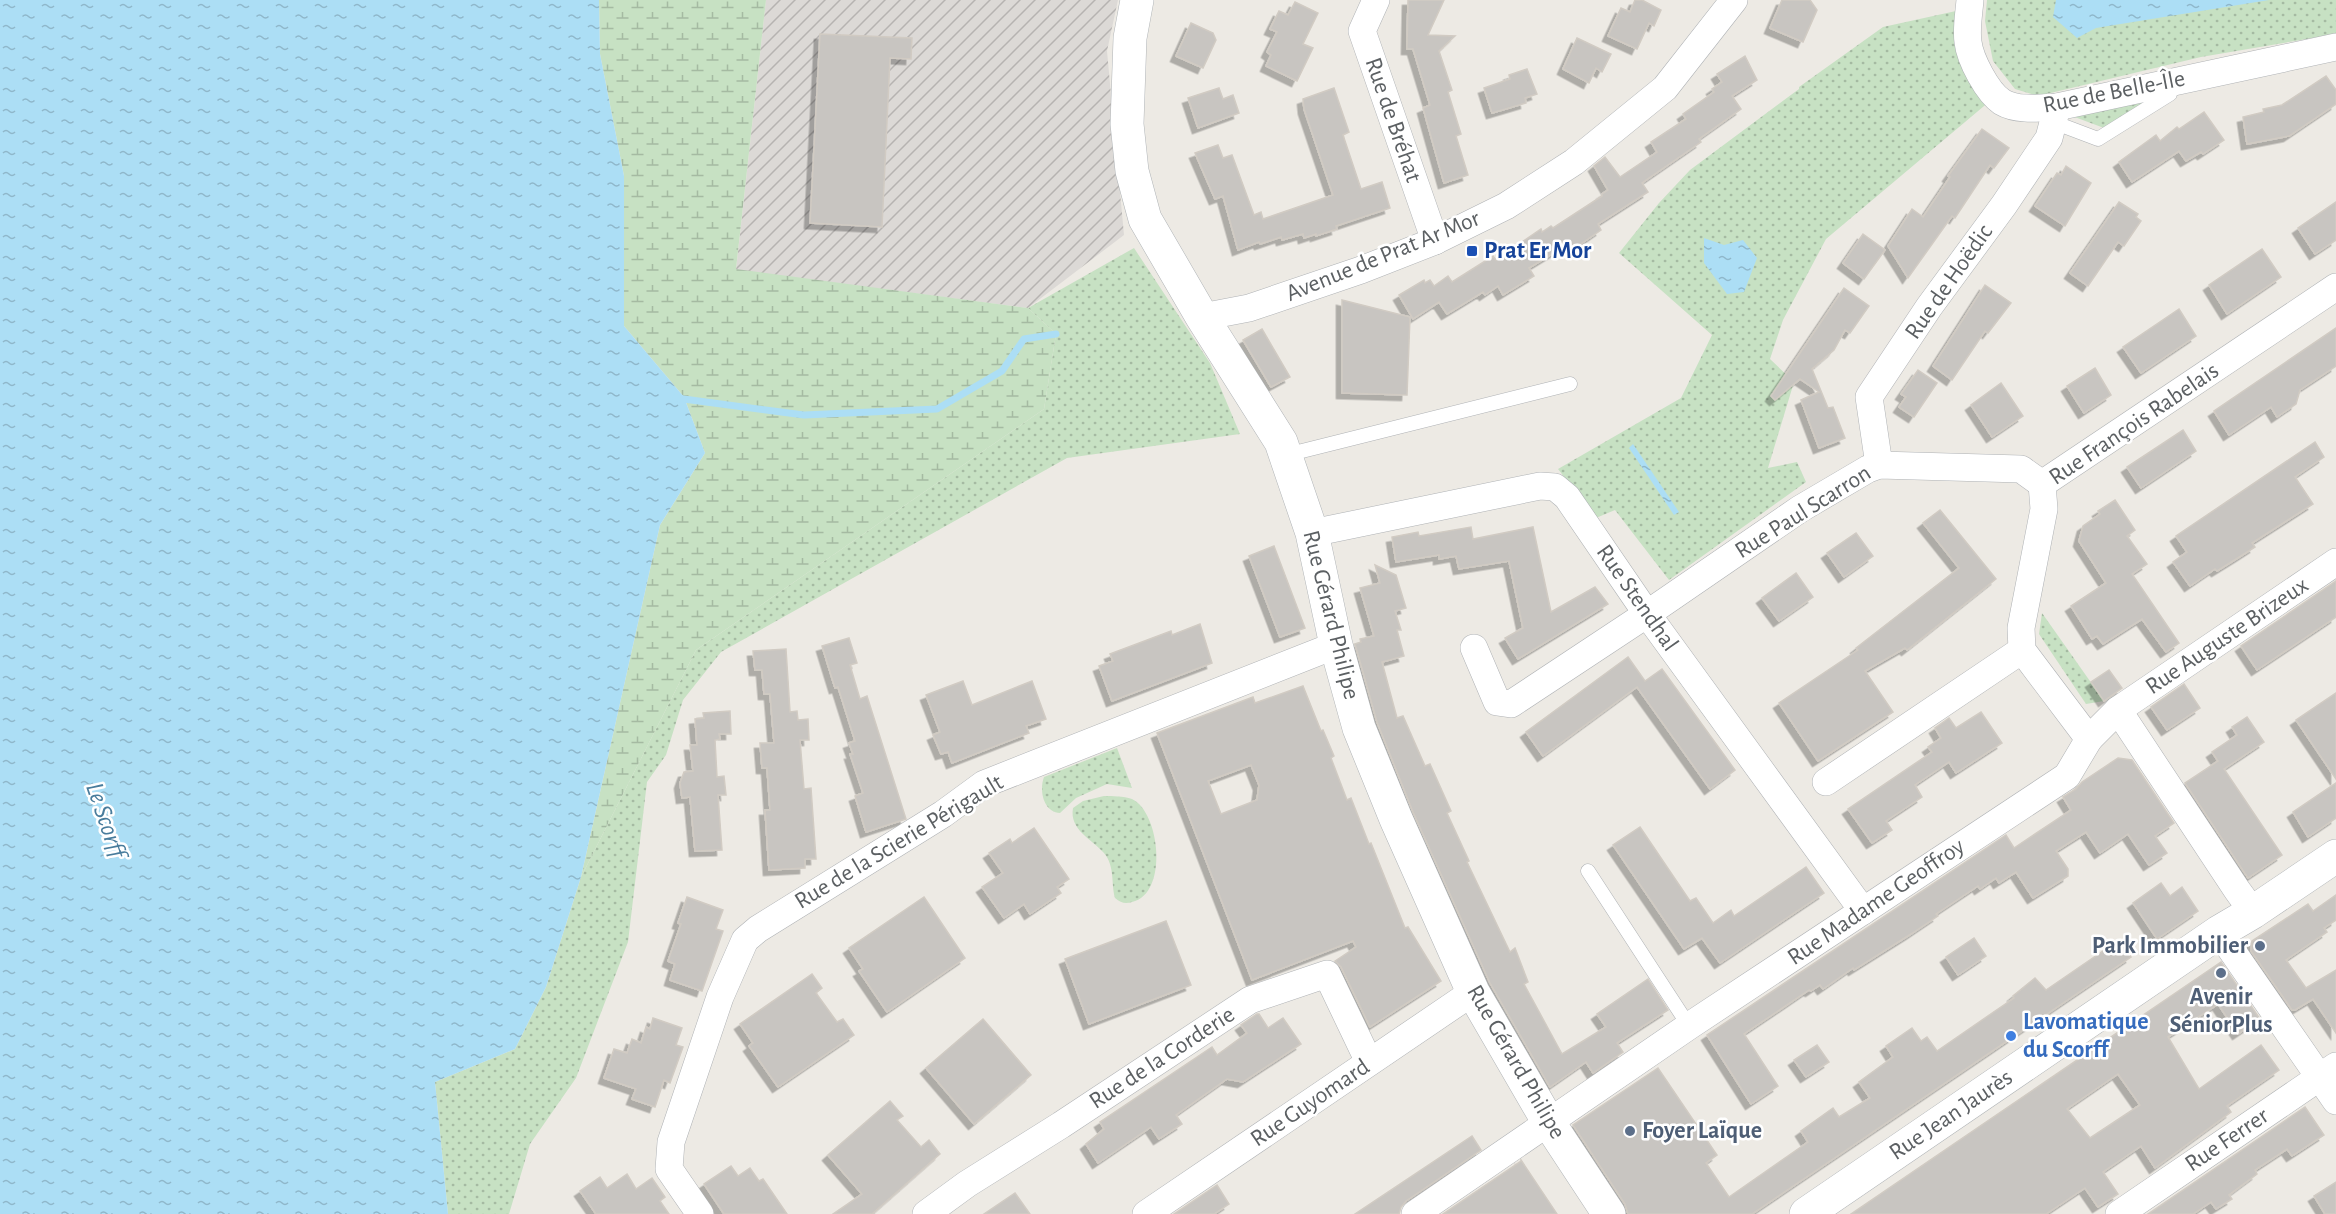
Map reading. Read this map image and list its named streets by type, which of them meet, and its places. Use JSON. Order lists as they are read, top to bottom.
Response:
{
  "streets": {
    "street": [
      "Rue de Belle-Île",
      "Rue de Bréhat",
      "Avenue de Prat Ar Mor",
      "Rue de Hoëdic",
      "Rue François Rabelais",
      "Rue Paul Scarron",
      "Rue Stendhal",
      "Rue Gérard Philipe",
      "Rue Auguste Brizeux",
      "Rue de la Scierie Périgault",
      "Rue Madame Geoffroy",
      "Rue de la Corderie",
      "Rue Guyomard",
      "Rue Jean Jaurès",
      "Rue Ferrer"
    ]
  },
  "crossings": [
    ["Rue de Belle-Île", "Rue de Hoëdic"],
    ["Rue de Bréhat", "Avenue de Prat Ar Mor"],
    ["Avenue de Prat Ar Mor", "Rue Gérard Philipe"],
    ["Rue de Hoëdic", "Rue Paul Scarron"],
    ["Rue François Rabelais", "Rue Paul Scarron"],
    ["Rue Paul Scarron", "Rue Stendhal"],
    ["Rue Stendhal", "Rue Gérard Philipe"],
    ["Rue Stendhal", "Rue Madame Geoffroy"],
    ["Rue Gérard Philipe", "Rue de la Scierie Périgault"],
    ["Rue Gérard Philipe", "Rue Madame Geoffroy"],
    ["Rue Gérard Philipe", "Rue Guyomard"],
    ["Rue Auguste Brizeux", "Rue Madame Geoffroy"],
    ["Rue de la Corderie", "Rue Guyomard"]
  ],
  "water": ["Le Scorff"],
  "places": {
    "transit": ["Prat Er Mor"],
    "other": [
      "Park Immobilier",
      "Avenir SéniorPlus",
      "Lavomatique du Scorff",
      "Foyer Laïque"
    ]
  }
}
